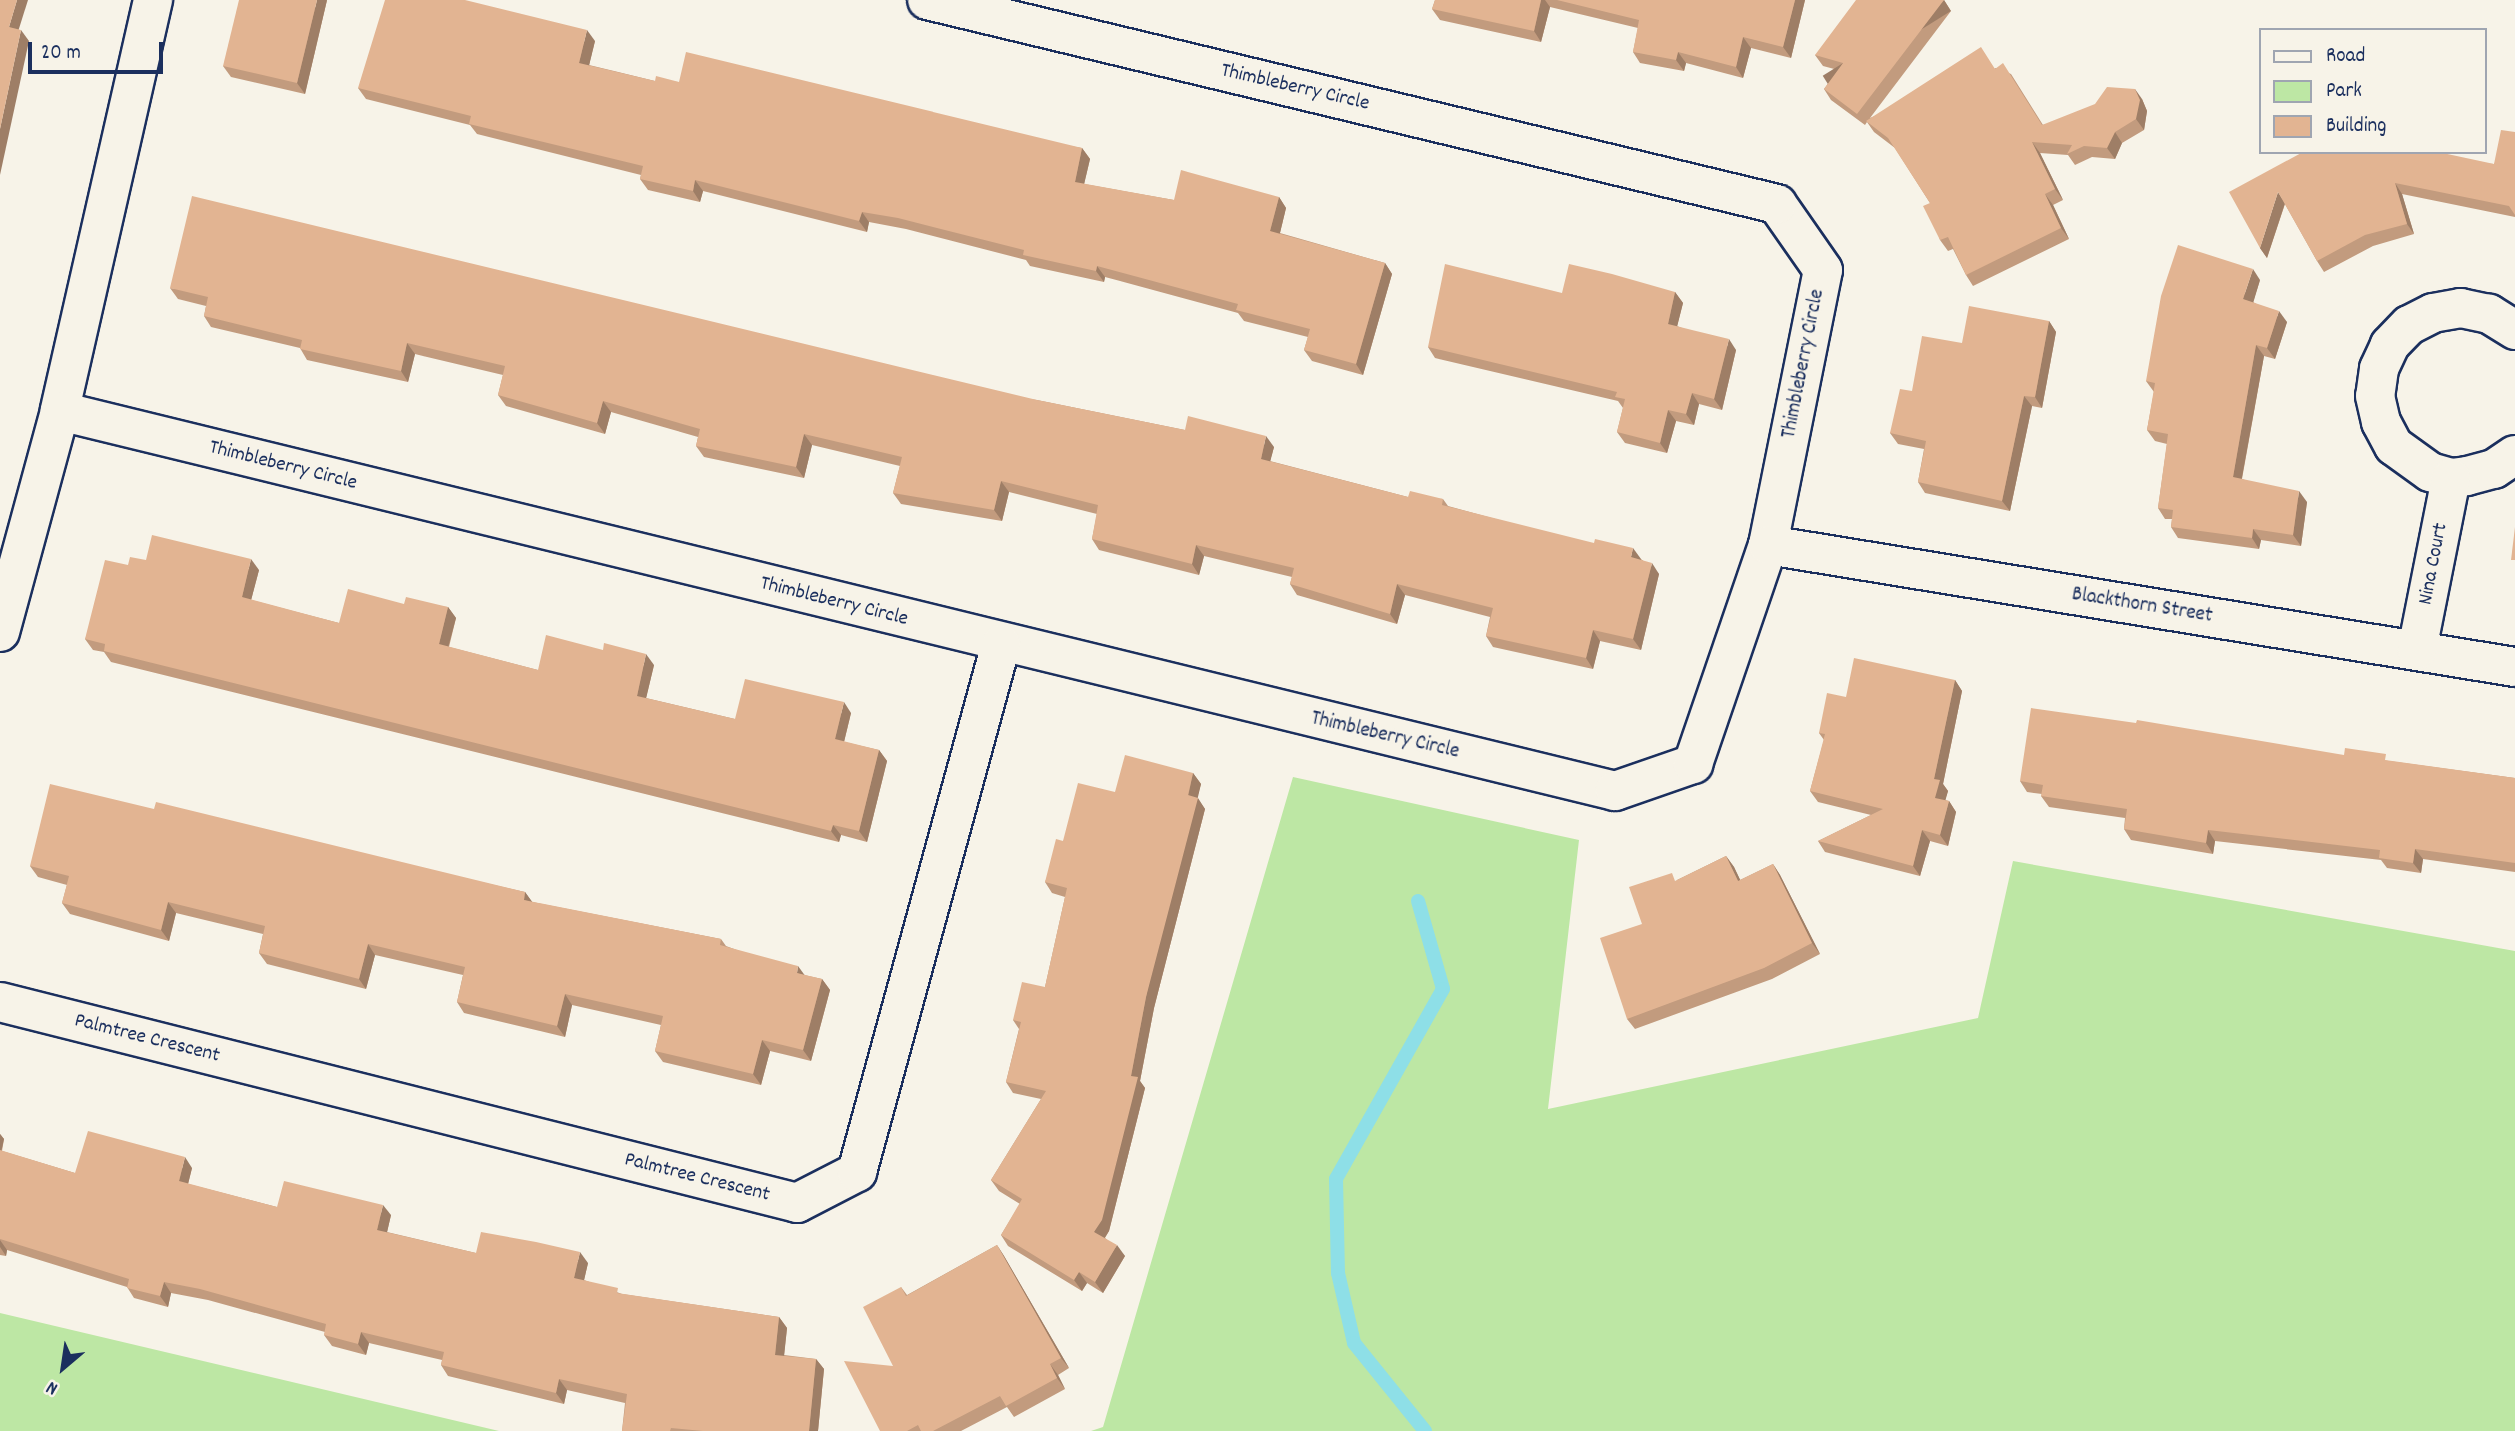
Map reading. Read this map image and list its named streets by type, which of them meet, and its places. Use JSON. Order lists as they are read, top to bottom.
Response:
{
  "streets": {
    "street": [
      "Thimbleberry Circle",
      "Nina Court",
      "Blackthorn Street",
      "Palmtree Crescent"
    ]
  },
  "crossings": [
    ["Thimbleberry Circle", "Blackthorn Street"],
    ["Thimbleberry Circle", "Palmtree Crescent"],
    ["Nina Court", "Blackthorn Street"]
  ],
  "legend": ["Road", "Park", "Building"],
  "scale_bar": "20 m",
  "north": "bottom left"
}
